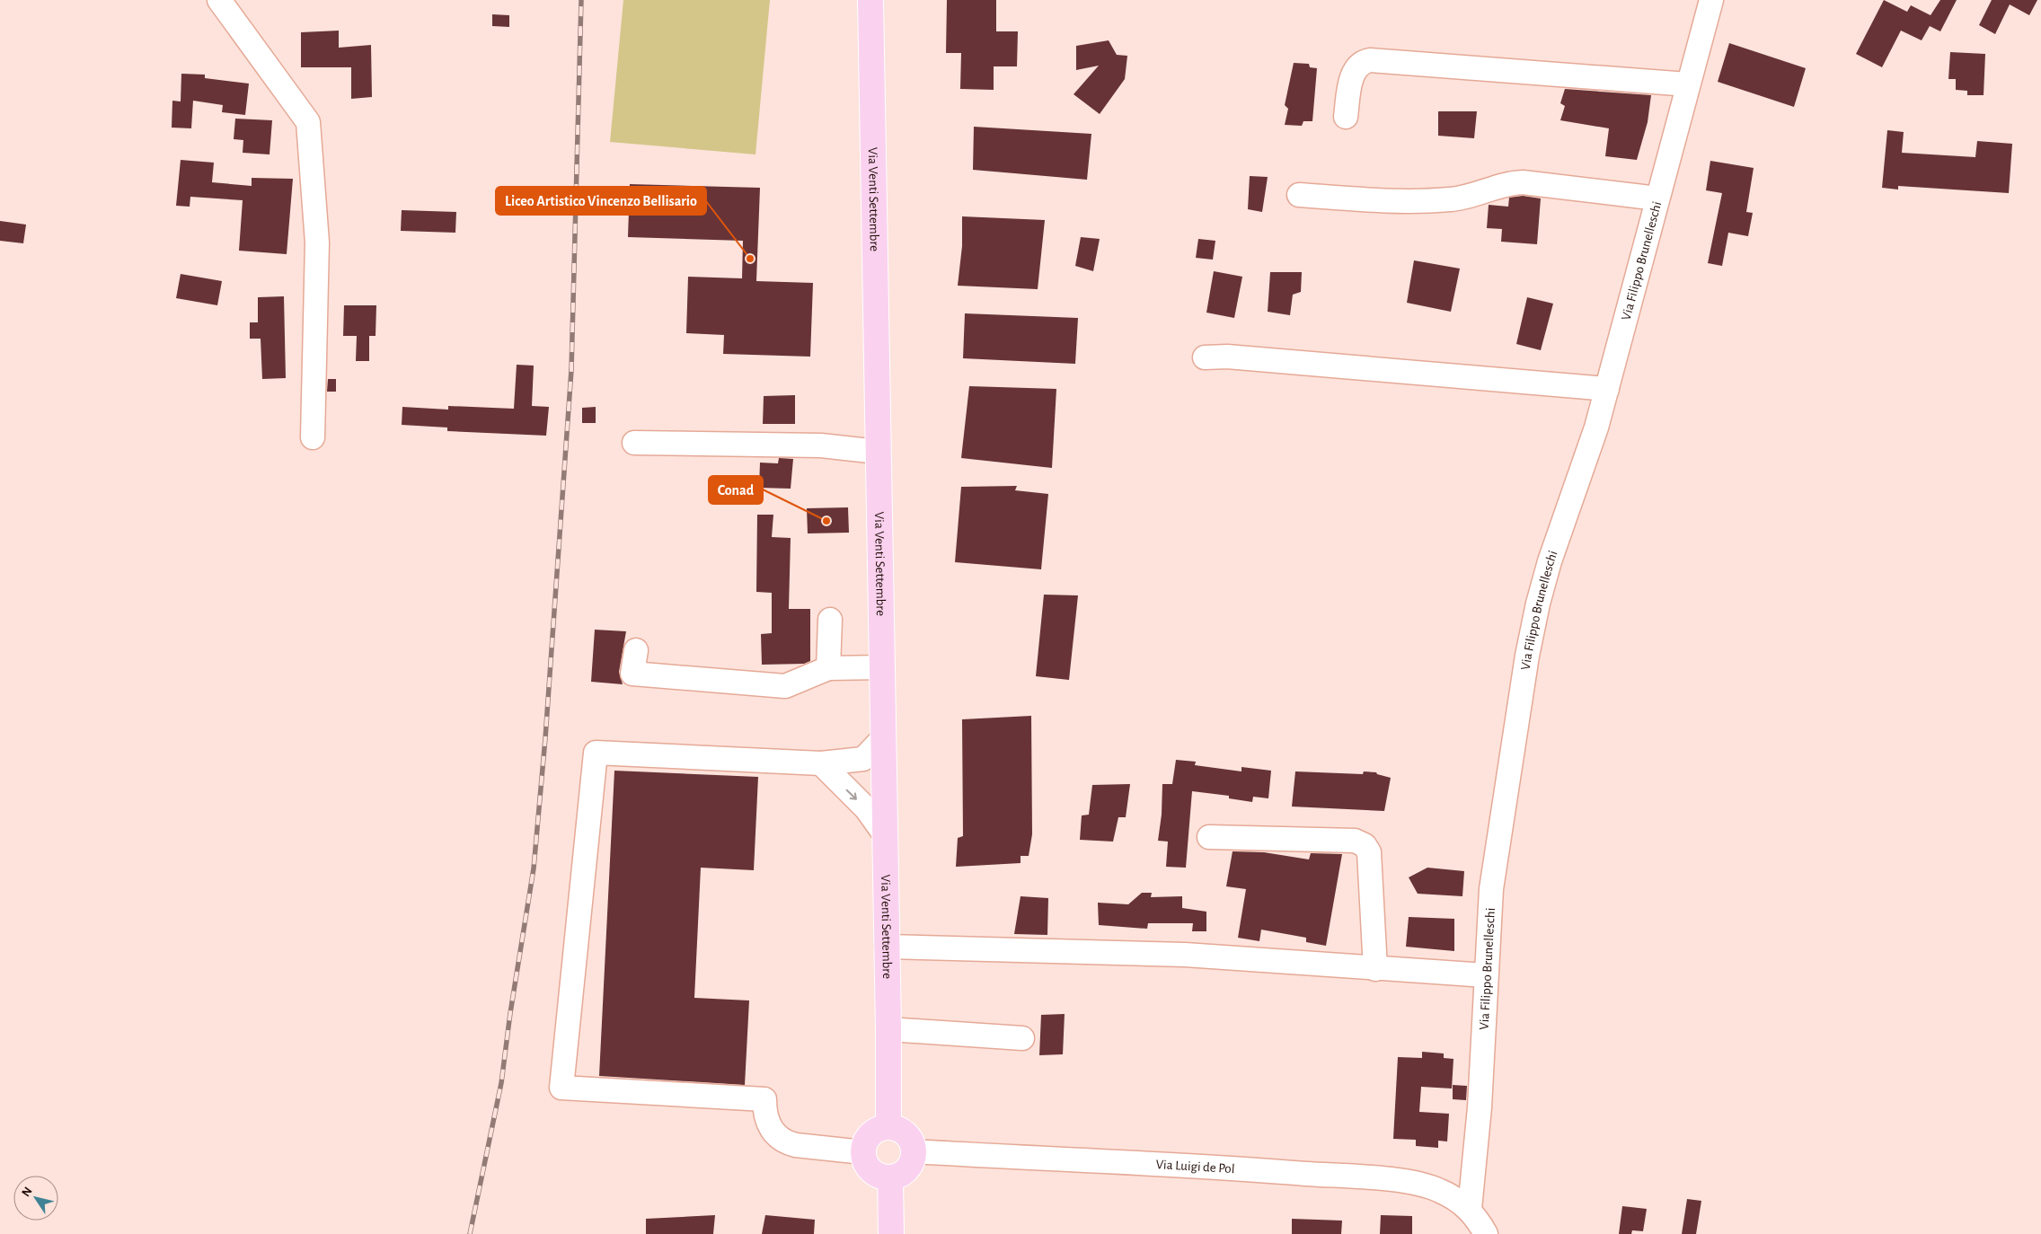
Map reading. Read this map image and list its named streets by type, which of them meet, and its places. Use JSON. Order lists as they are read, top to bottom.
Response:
{
  "streets": {
    "main road": ["Via Venti Settembre"],
    "street": ["Via Filippo Brunelleschi", "Via Luigi de Pol"]
  },
  "crossings": [
    ["Via Venti Settembre", "Via Luigi de Pol"],
    ["Via Filippo Brunelleschi", "Via Luigi de Pol"]
  ],
  "places": ["Liceo Artistico Vincenzo Bellisario", "Conad"],
  "north": "top left"
}
